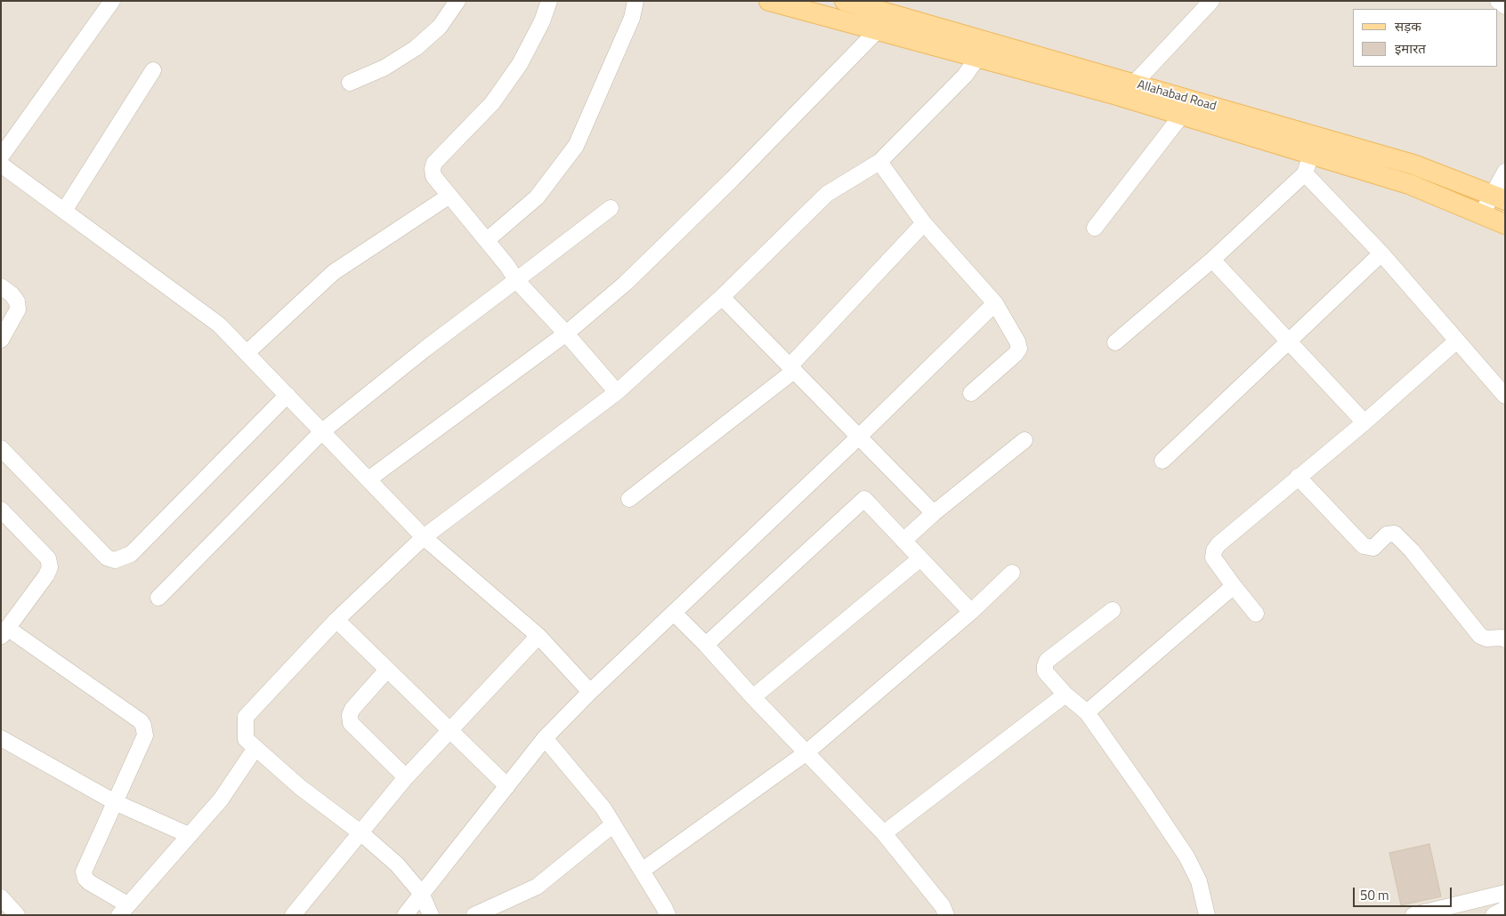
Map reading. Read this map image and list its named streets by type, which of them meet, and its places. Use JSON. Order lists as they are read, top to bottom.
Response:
{
  "streets": {
    "main road": ["Allahabad Road"]
  },
  "legend": ["सड़क", "इमारत"],
  "scale_bar": "50 m"
}
